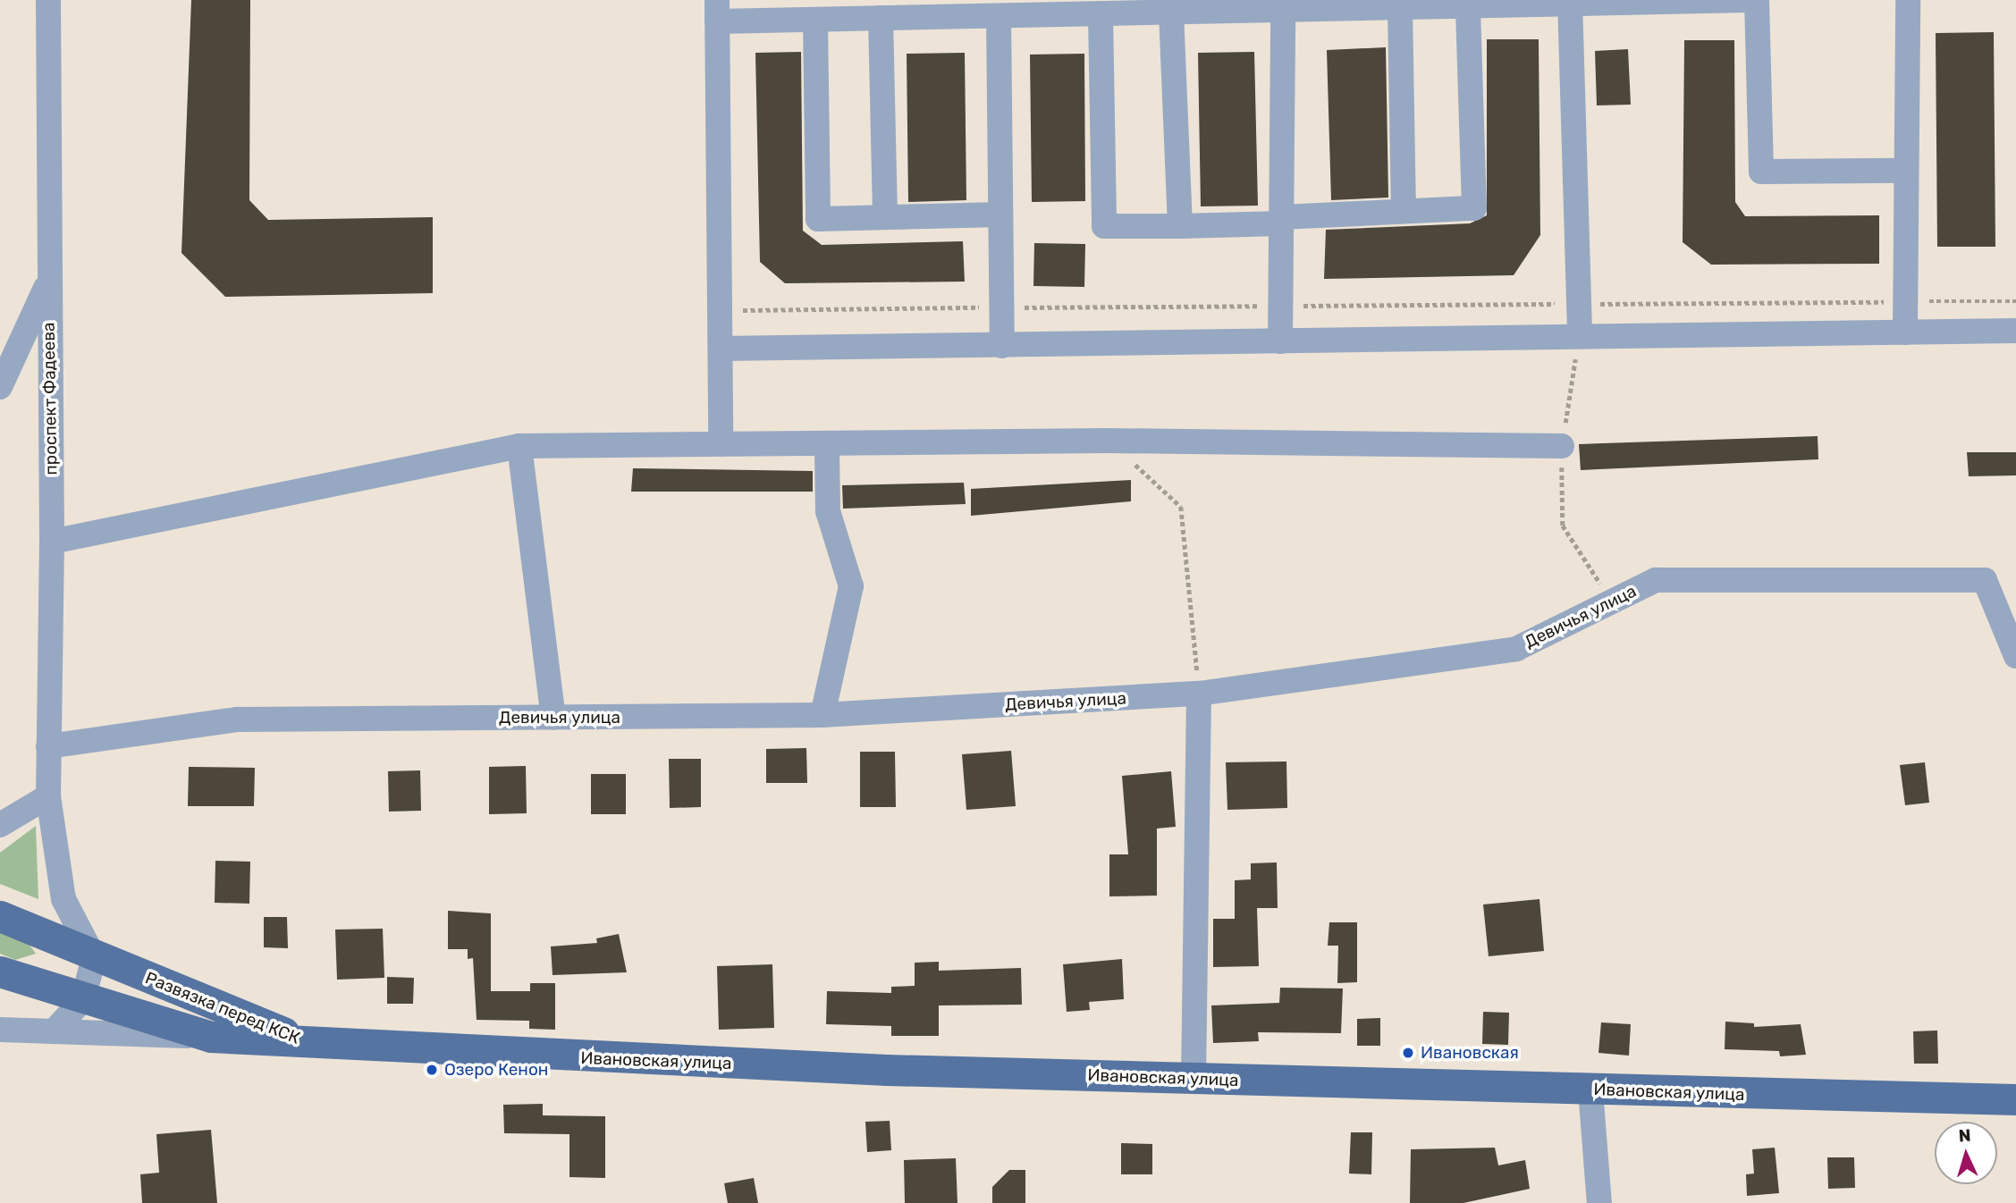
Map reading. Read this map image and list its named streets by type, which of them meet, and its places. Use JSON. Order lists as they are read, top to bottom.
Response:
{
  "streets": {
    "main road": ["Развязка перед КСК", "Ивановская улица"],
    "street": ["проспект Фадеева", "Девичья улица"]
  },
  "crossings": [
    ["проспект Фадеева", "Девичья улица"],
    ["Развязка перед КСК", "Ивановская улица"]
  ],
  "places": ["Ивановская", "Озеро Кенон"],
  "north": "top"
}
